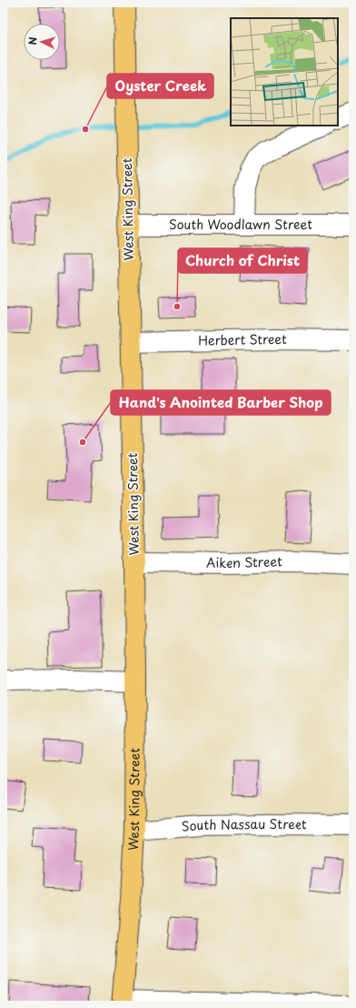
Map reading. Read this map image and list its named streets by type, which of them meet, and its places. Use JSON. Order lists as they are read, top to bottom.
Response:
{
  "streets": {
    "main road": ["West King Street"],
    "street": [
      "South Woodlawn Street",
      "Herbert Street",
      "Aiken Street",
      "South Nassau Street"
    ]
  },
  "crossings": [
    ["West King Street", "South Woodlawn Street"],
    ["West King Street", "Herbert Street"],
    ["West King Street", "Aiken Street"],
    ["West King Street", "South Nassau Street"]
  ],
  "places": ["Oyster Creek", "Church of Christ", "Hand's Anointed Barber Shop"],
  "north": "left"
}
